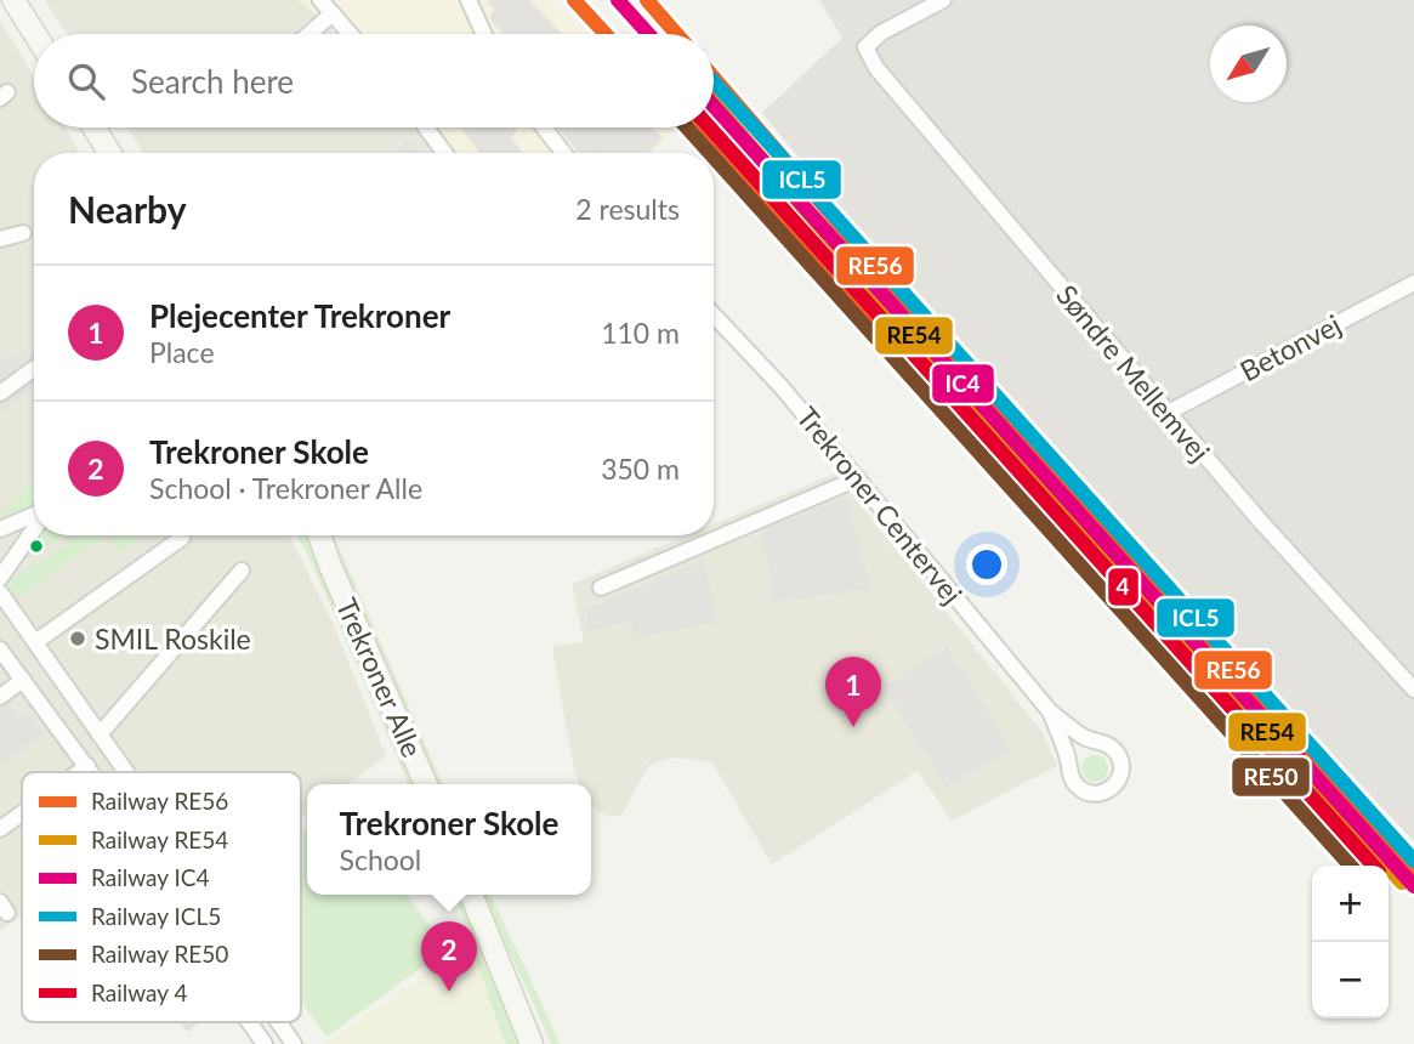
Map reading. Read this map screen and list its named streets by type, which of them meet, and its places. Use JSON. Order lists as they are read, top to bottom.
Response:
{
  "streets": {
    "street": [
      "Betonvej",
      "Søndre Mellemvej",
      "Trekroner Centervej",
      "Trekroner Alle"
    ]
  },
  "crossings": [
    ["Betonvej", "Søndre Mellemvej"]
  ],
  "places": ["SMIL Roskile"],
  "lines": [
    "rail line RE56",
    "rail line IC4",
    "rail line ICL5",
    "rail line RE54",
    "rail line RE50",
    "rail line 4"
  ],
  "legend": [
    "Railway RE56",
    "Railway RE54",
    "Railway IC4",
    "Railway ICL5",
    "Railway RE50",
    "Railway 4"
  ],
  "north": "bottom left",
  "page": {
    "search": "Search here",
    "heading": ["Nearby", "2 results"],
    "list": [
      {
        "mark": "1",
        "name": "Plejecenter Trekroner",
        "note": "Place",
        "value": "110 m"
      },
      {
        "mark": "2",
        "name": "Trekroner Skole",
        "note": "School · Trekroner Alle",
        "value": "350 m"
      }
    ],
    "pins": ["1", "2"],
    "popup": ["Trekroner Skole", "School"],
    "map_buttons": ["+", "−"]
  }
}
